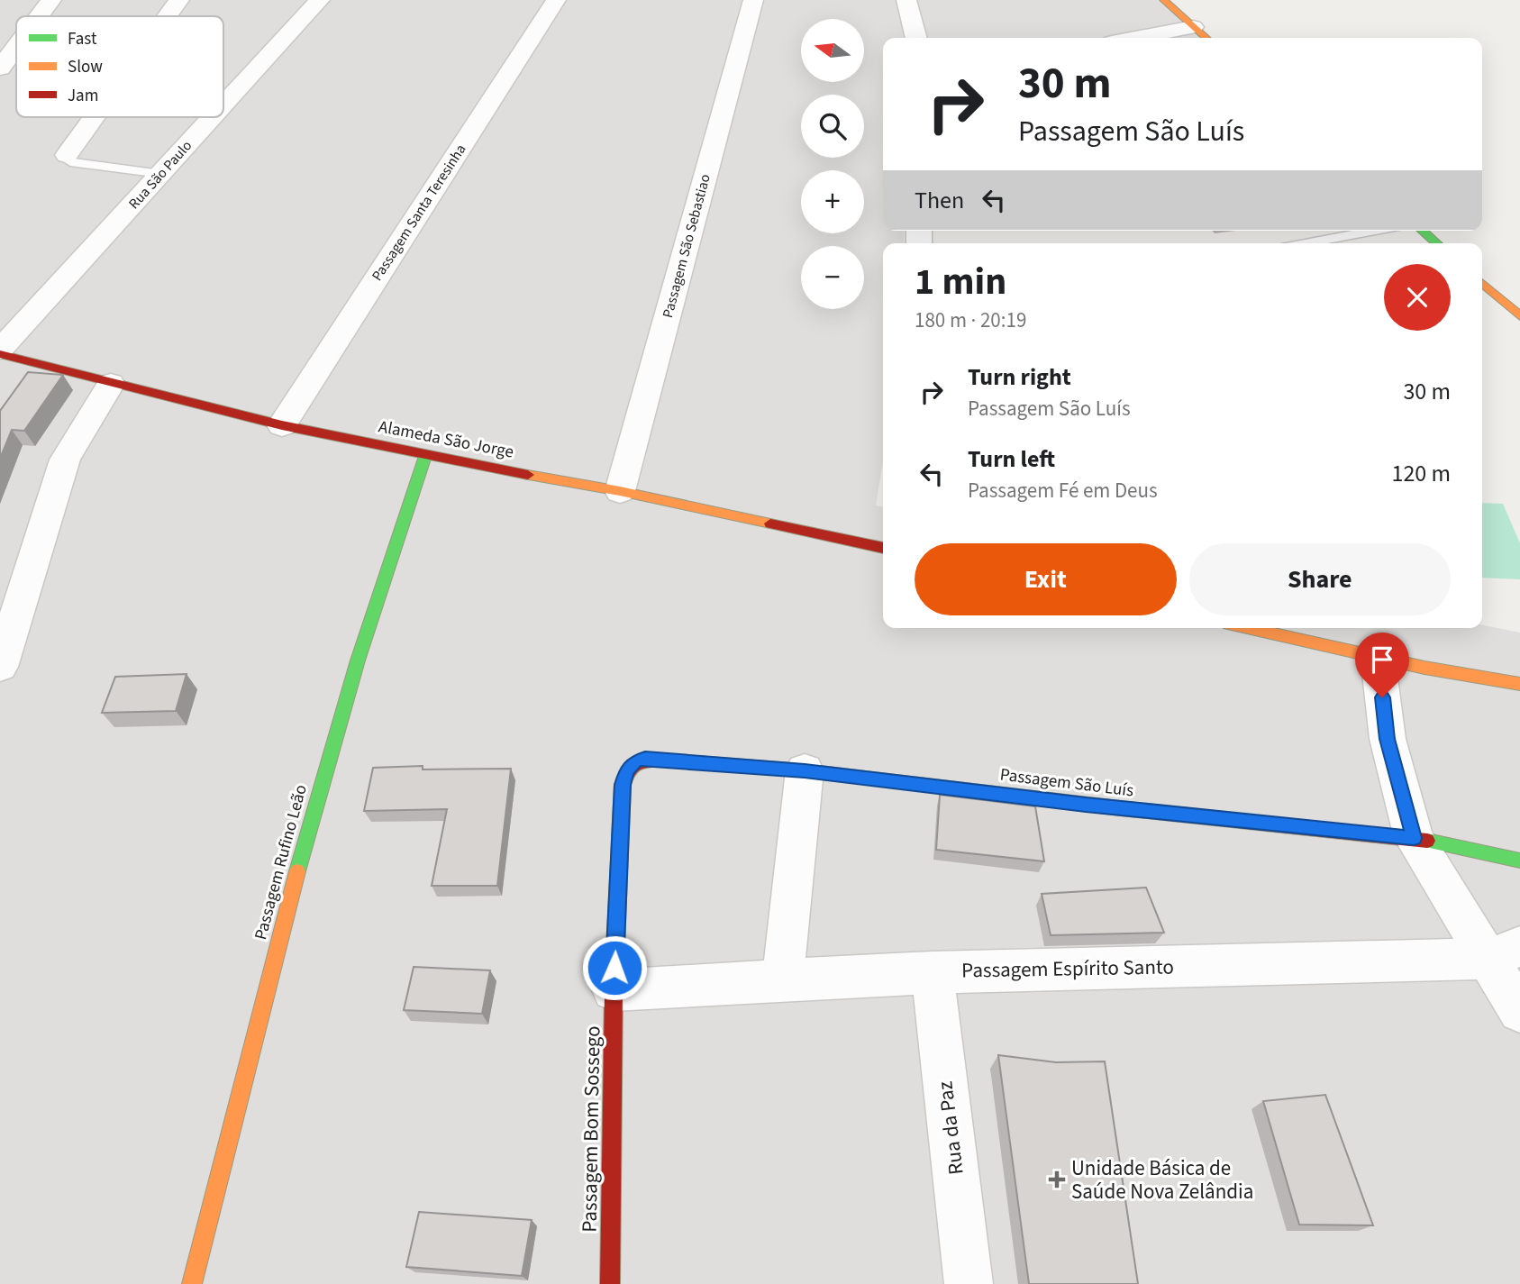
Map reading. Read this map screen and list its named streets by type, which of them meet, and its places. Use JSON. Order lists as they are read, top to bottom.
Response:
{
  "streets": {
    "street": [
      "Rua São Paulo",
      "Passagem Santa Teresinha",
      "Passagem São Sebastiao",
      "Alameda São Jorge",
      "Passagem São Luís",
      "Passagem Rufino Leão",
      "Passagem Espírito Santo",
      "Rua da Paz",
      "Passagem Bom Sossego"
    ]
  },
  "crossings": [
    ["Rua São Paulo", "Alameda São Jorge"],
    ["Passagem Santa Teresinha", "Alameda São Jorge"],
    ["Passagem São Sebastiao", "Alameda São Jorge"],
    ["Alameda São Jorge", "Passagem Rufino Leão"],
    ["Passagem São Luís", "Passagem Bom Sossego"],
    ["Passagem Espírito Santo", "Rua da Paz"],
    ["Passagem Espírito Santo", "Passagem Bom Sossego"]
  ],
  "places": {
    "health": ["Unidade Básica de Saúde Nova Zelândia"]
  },
  "legend": ["Fast", "Slow", "Jam"],
  "north": "left",
  "page": {
    "map_buttons": ["+", "−"],
    "turn": ["30 m", "Passagem São Luís"],
    "then": "Then",
    "heading": ["1 min", "180 m · 20:19"],
    "list": [
      {
        "name": "Turn right",
        "note": "Passagem São Luís",
        "value": "30 m"
      },
      {
        "name": "Turn left",
        "note": "Passagem Fé em Deus",
        "value": "120 m"
      }
    ],
    "buttons": ["Exit", "Share"]
  }
}
